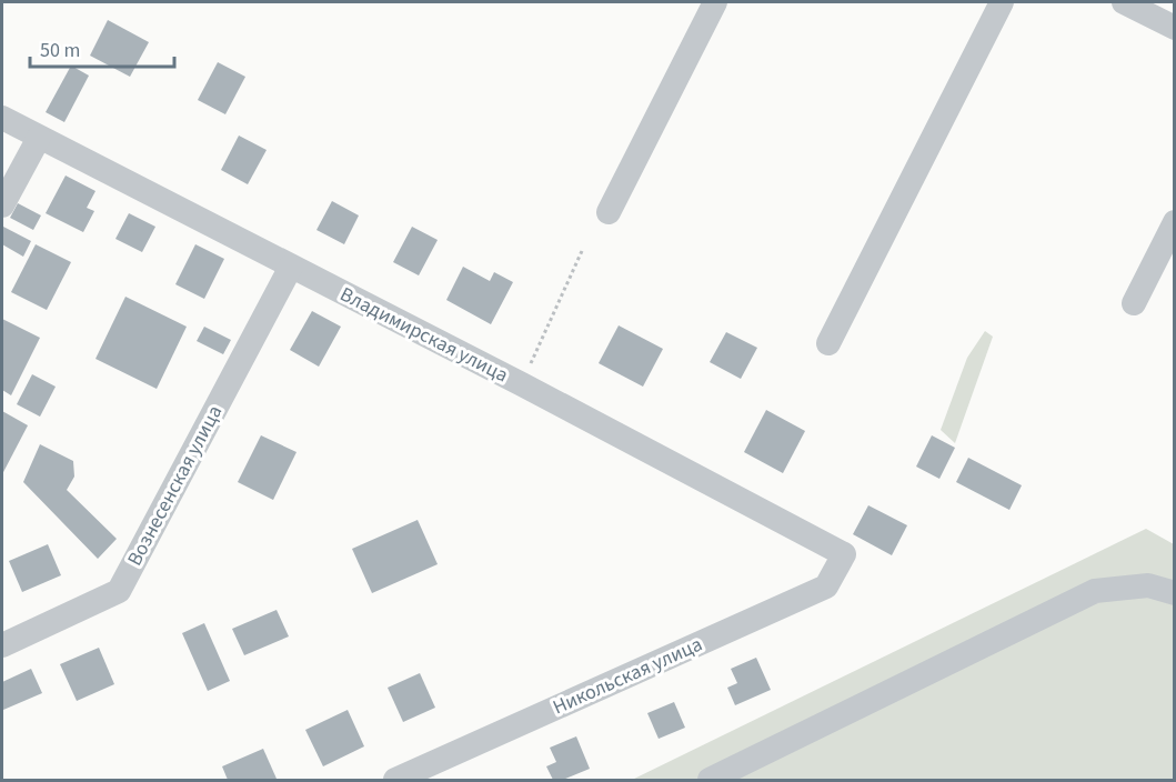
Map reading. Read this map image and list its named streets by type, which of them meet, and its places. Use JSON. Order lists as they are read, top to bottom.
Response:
{
  "streets": {
    "street": ["Владимирская улица", "Вознесенская улица", "Никольская улица"]
  },
  "crossings": [
    ["Владимирская улица", "Вознесенская улица"],
    ["Владимирская улица", "Никольская улица"]
  ],
  "scale_bar": "50 m"
}
